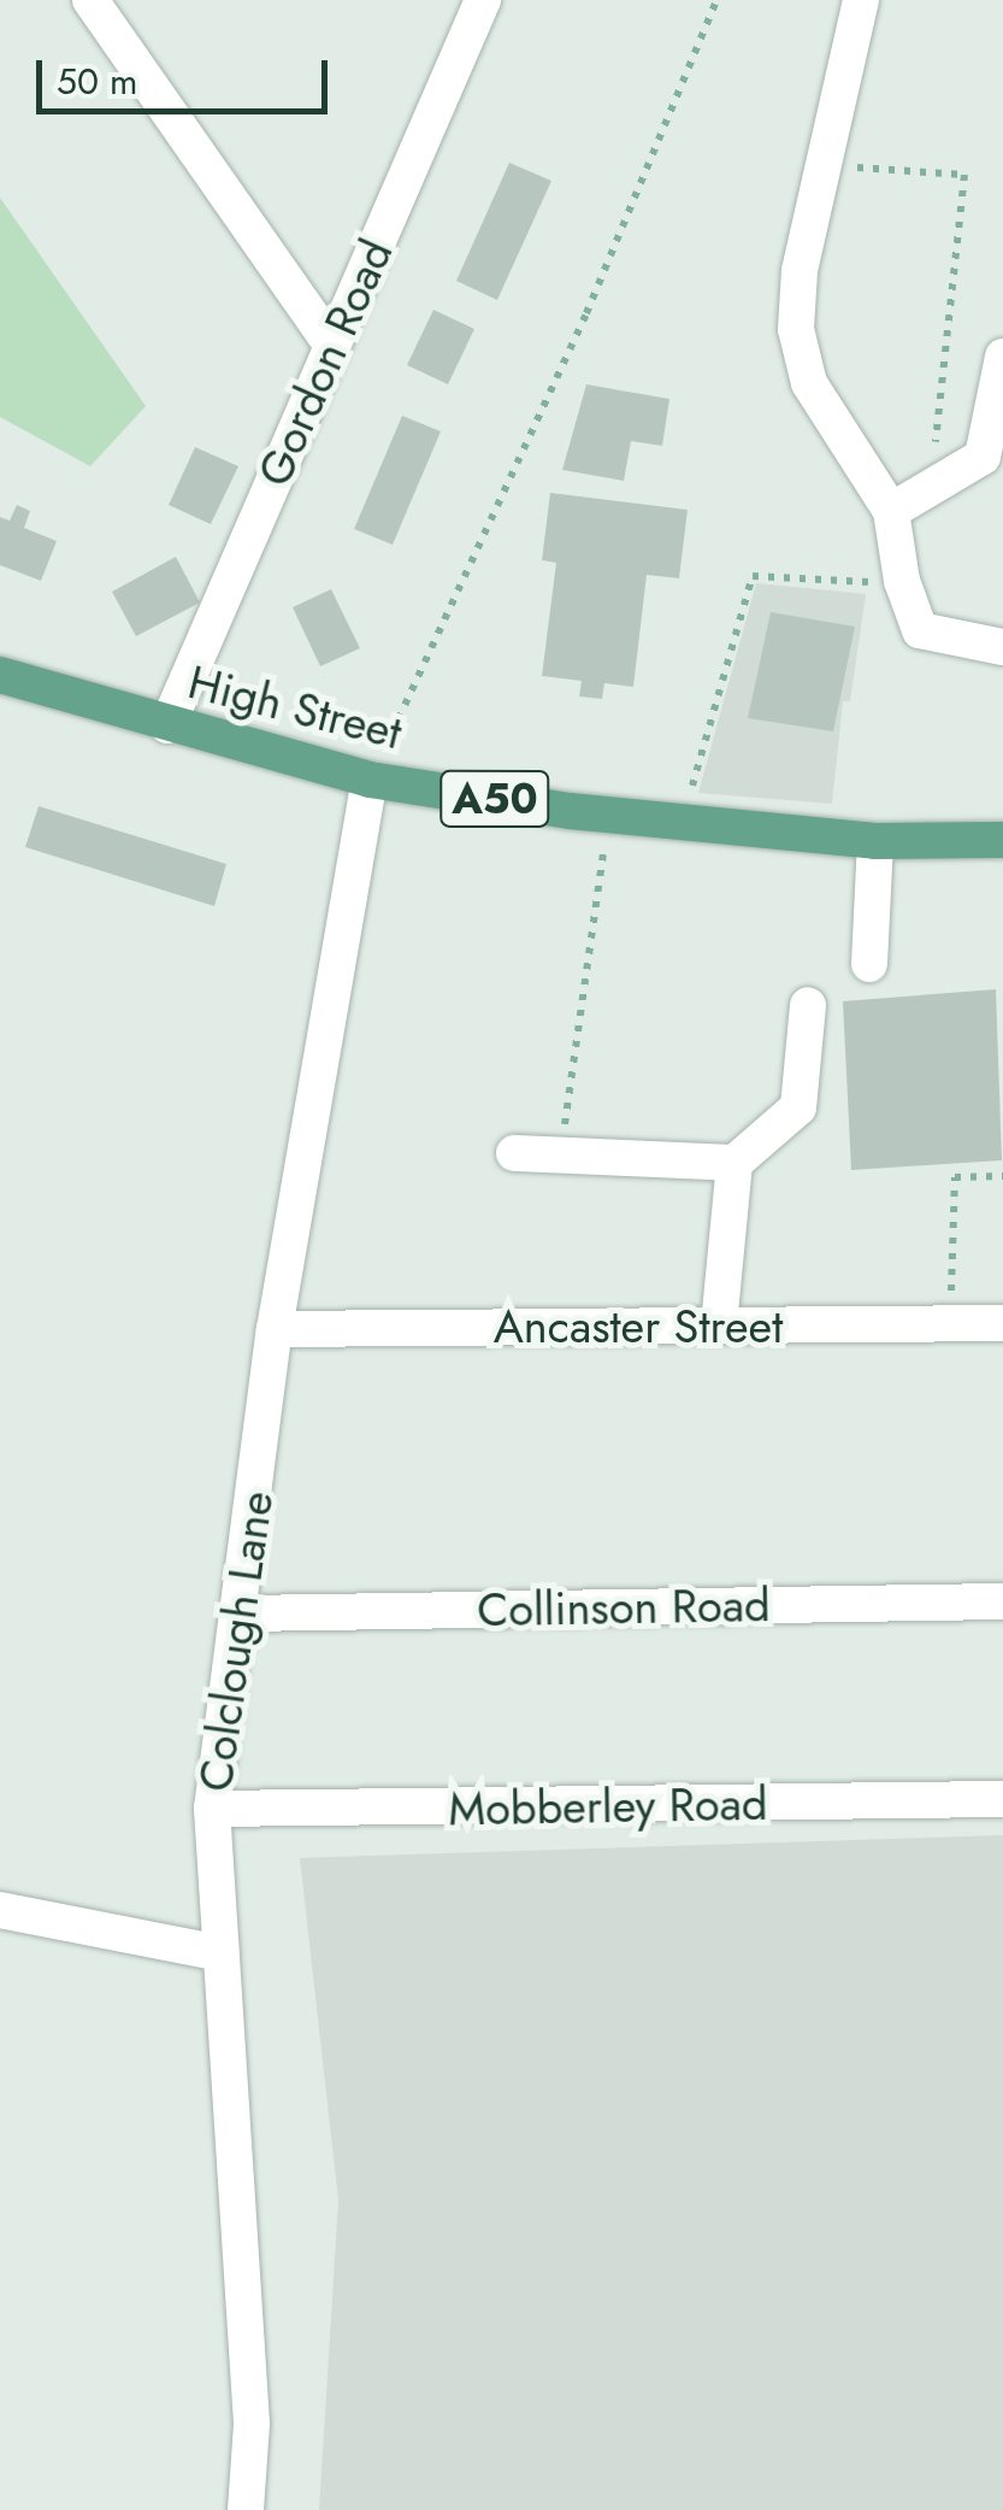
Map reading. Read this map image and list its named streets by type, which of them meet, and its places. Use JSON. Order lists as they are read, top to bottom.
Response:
{
  "streets": {
    "main road": ["High Street", "A50"],
    "street": [
      "Gordon Road",
      "Ancaster Street",
      "Collinson Road",
      "Colclough Lane",
      "Mobberley Road"
    ]
  },
  "crossings": [
    ["Gordon Road", "High Street"],
    ["High Street", "Colclough Lane"],
    ["Ancaster Street", "Colclough Lane"],
    ["Collinson Road", "Colclough Lane"],
    ["Colclough Lane", "Mobberley Road"]
  ],
  "scale_bar": "50 m"
}
